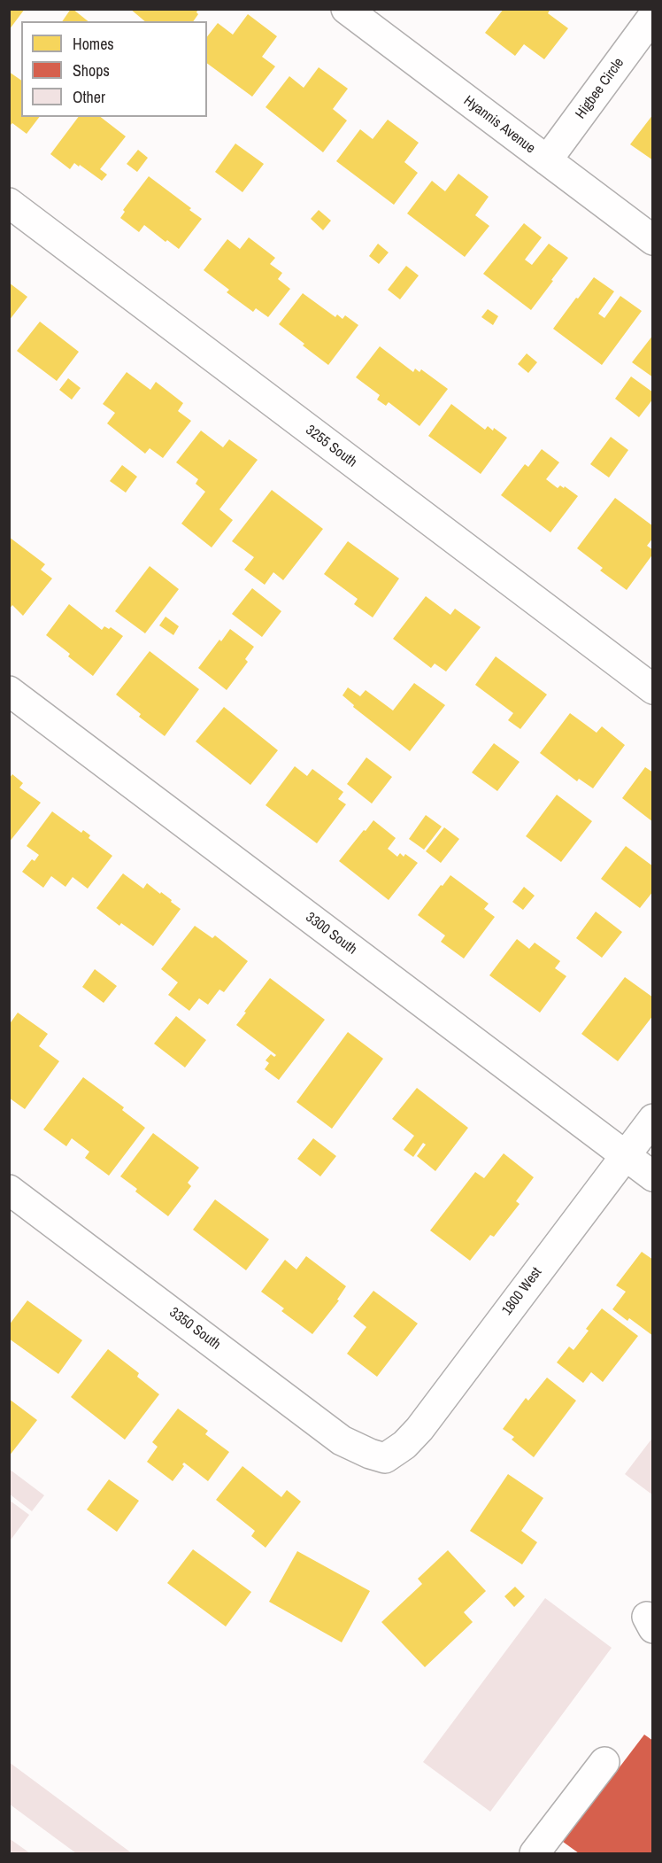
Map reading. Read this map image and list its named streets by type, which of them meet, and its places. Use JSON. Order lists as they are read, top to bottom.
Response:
{
  "streets": {
    "street": [
      "Higbee Circle",
      "Hyannis Avenue",
      "3255 South",
      "3300 South",
      "1800 West",
      "3350 South"
    ]
  },
  "crossings": [
    ["Higbee Circle", "Hyannis Avenue"],
    ["3300 South", "1800 West"],
    ["1800 West", "3350 South"]
  ],
  "legend": ["Homes", "Shops", "Other"]
}
